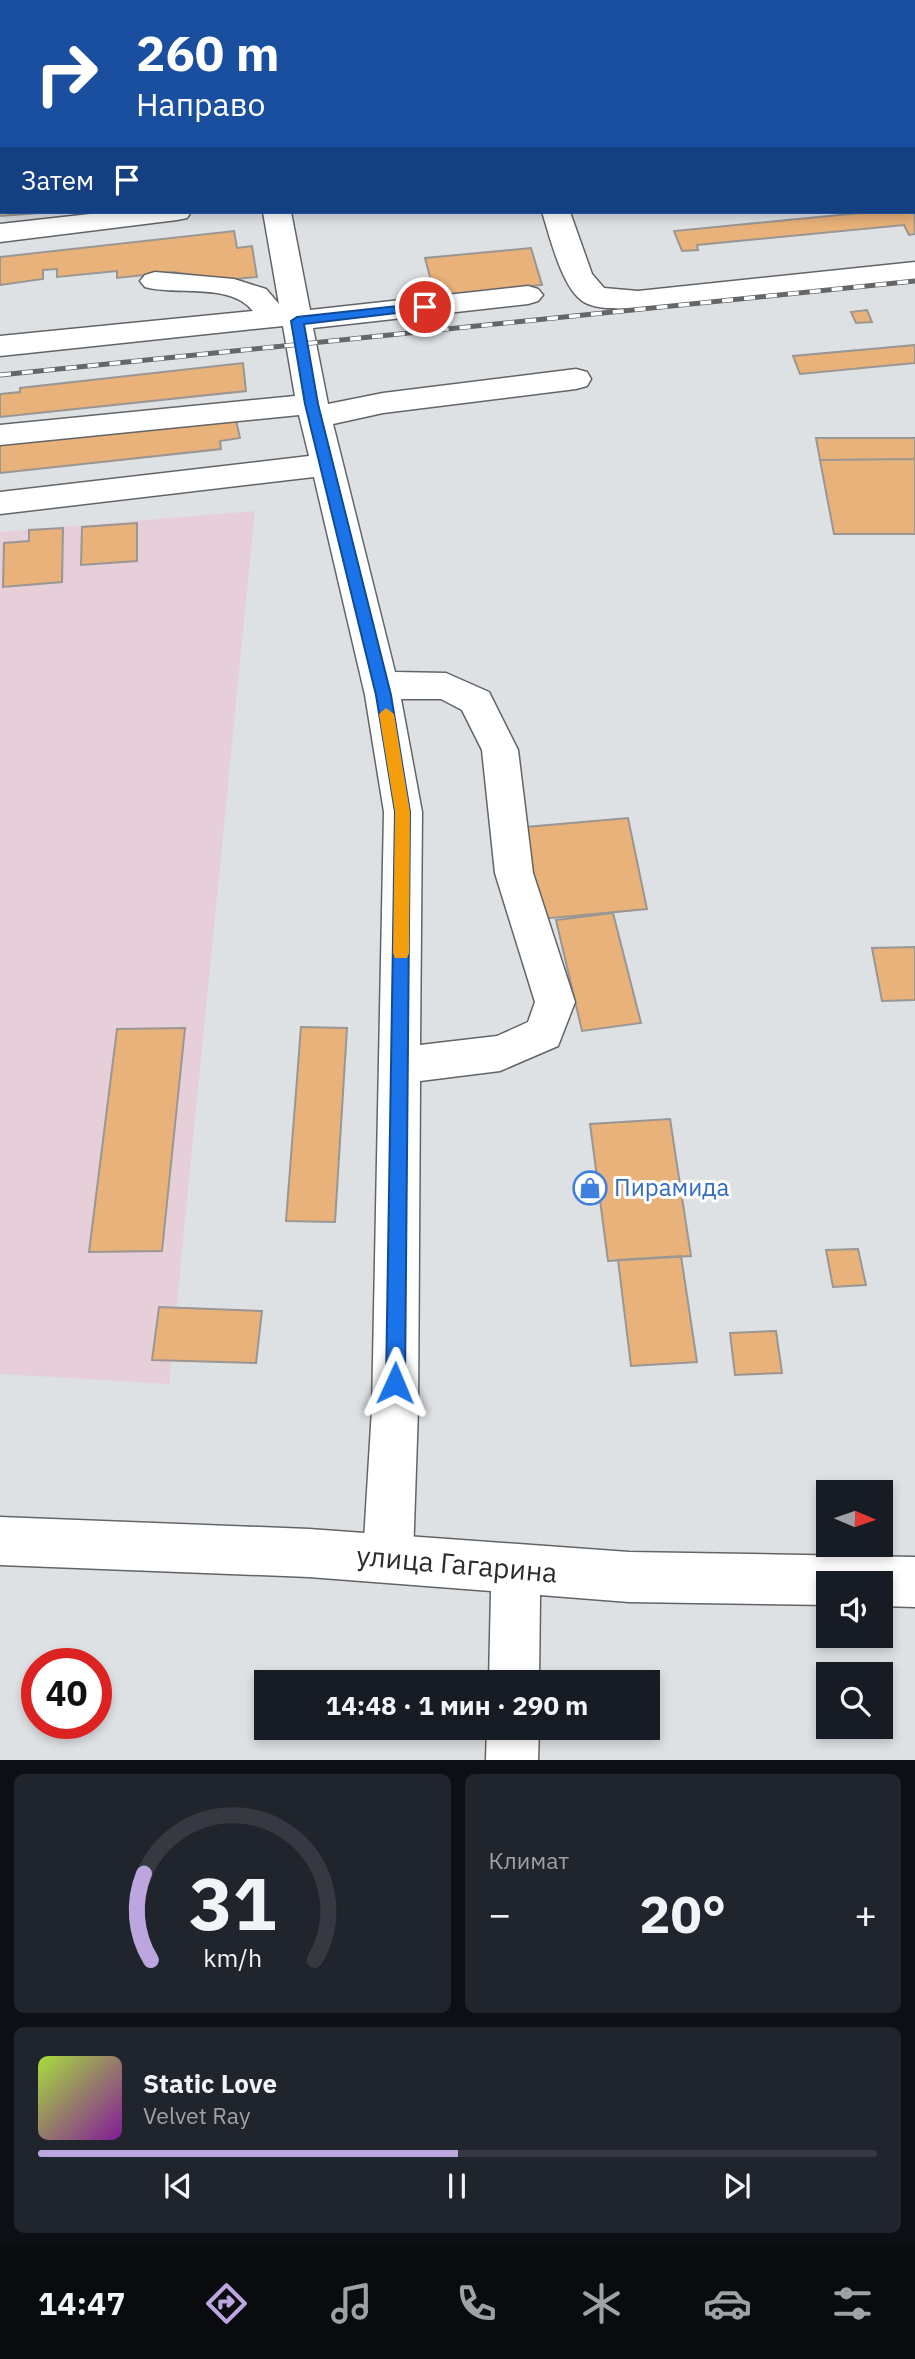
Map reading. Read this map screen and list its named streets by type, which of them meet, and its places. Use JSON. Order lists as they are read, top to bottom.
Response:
{
  "streets": {
    "street": ["улица Гагарина"]
  },
  "places": {
    "shop": ["Пирамида"]
  },
  "north": "right",
  "page": {
    "turn": ["260 m", "Направо"],
    "then": "Затем",
    "limit": "40",
    "trip": "14:48 · 1 мин · 290 m",
    "tile": "Климат",
    "heat": ["−", "20°", "+"],
    "song": ["Static Love", "Velvet Ray"],
    "tabs": "14:47",
    "gauge": ["31", "km/h"]
  }
}
